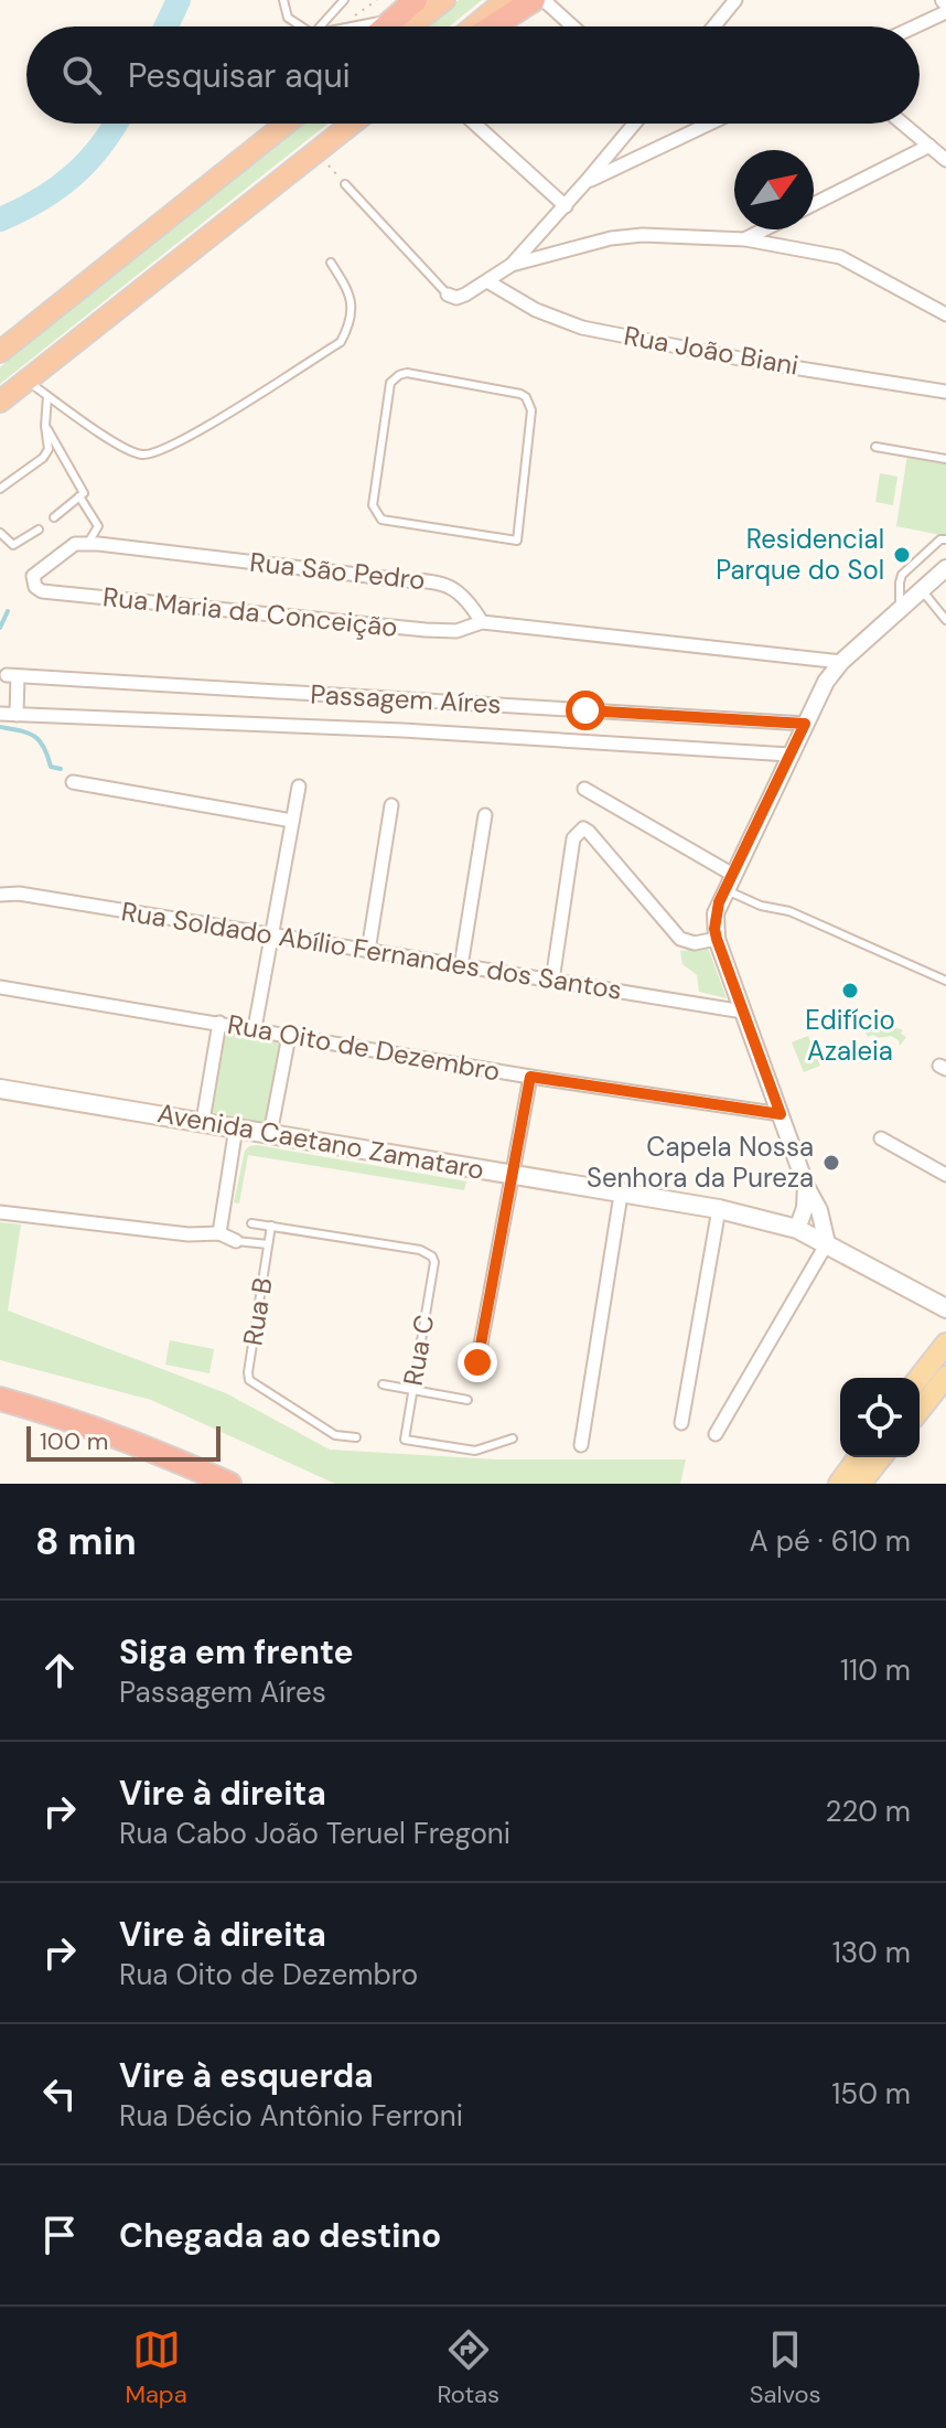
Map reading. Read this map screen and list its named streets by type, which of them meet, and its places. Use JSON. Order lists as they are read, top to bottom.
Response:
{
  "streets": {
    "main road": ["Avenida Caetano Zamataro"],
    "street": [
      "Rua João Biani",
      "Rua São Pedro",
      "Rua Maria da Conceição",
      "Passagem Aíres",
      "Rua Soldado Abílio Fernandes dos Santos",
      "Rua Oito de Dezembro"
    ],
    "lane": ["Rua B", "Rua C"]
  },
  "crossings": [
    ["Rua São Pedro", "Rua Maria da Conceição"],
    ["Rua B", "Rua C"]
  ],
  "places": ["Residencial Parque do Sol", "Edifício Azaleia", "Capela Nossa Senhora da Pureza"],
  "scale_bar": "100 m",
  "north": "top right",
  "page": {
    "search": "Pesquisar aqui",
    "scale": "100 m",
    "heading": ["8 min", "A pé · 610 m"],
    "list": [
      ["Siga em frente", "Passagem Aíres", "110 m"],
      ["Vire à direita", "Rua Cabo João Teruel Fregoni", "220 m"],
      ["Vire à direita", "Rua Oito de Dezembro", "130 m"],
      ["Vire à esquerda", "Rua Décio Antônio Ferroni", "150 m"],
      "Chegada ao destino"
    ],
    "nav": ["Mapa", "Rotas", "Salvos"]
  }
}
